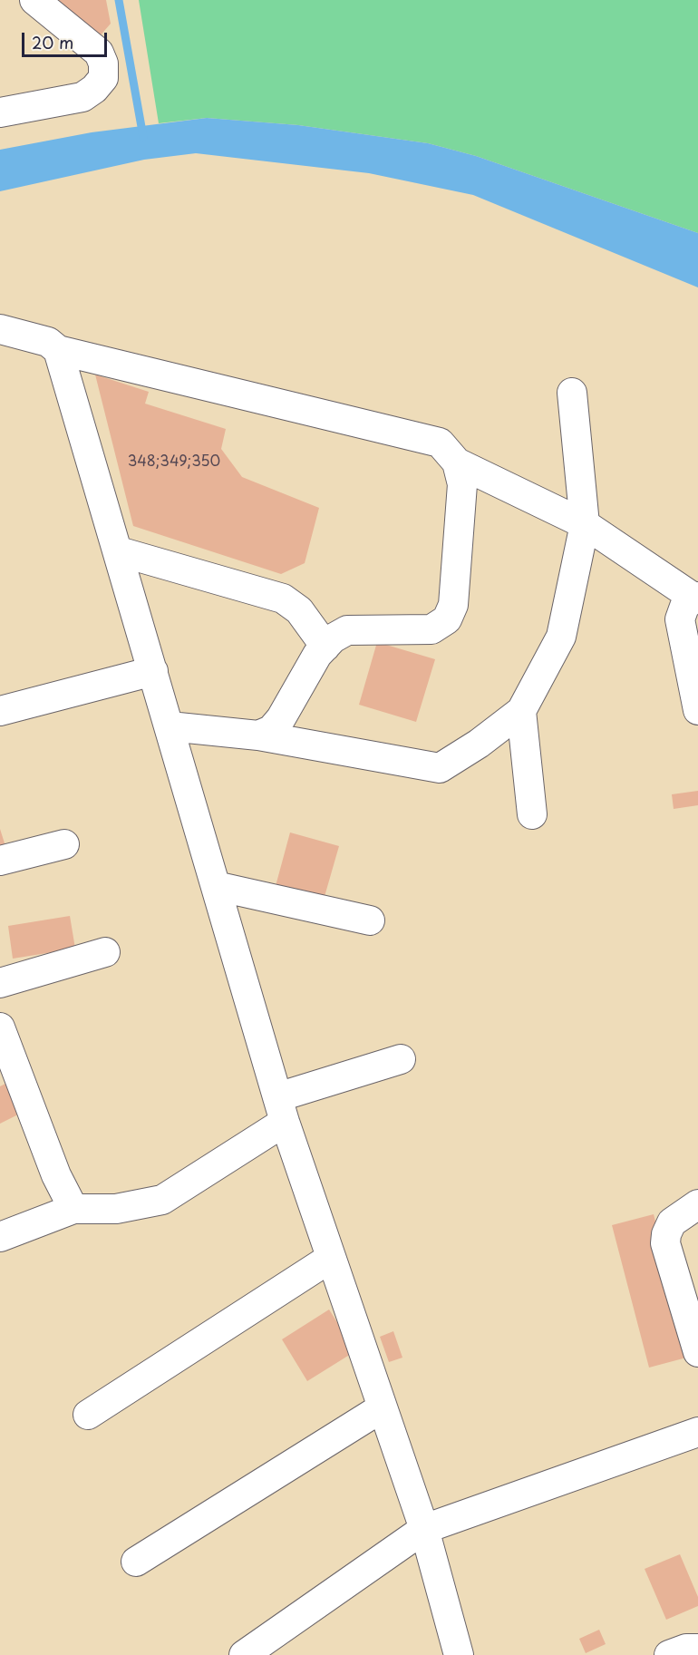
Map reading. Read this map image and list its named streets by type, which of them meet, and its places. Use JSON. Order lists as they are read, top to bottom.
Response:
{
  "house_numbers": ["348;349;350"],
  "scale_bar": "20 m"
}
